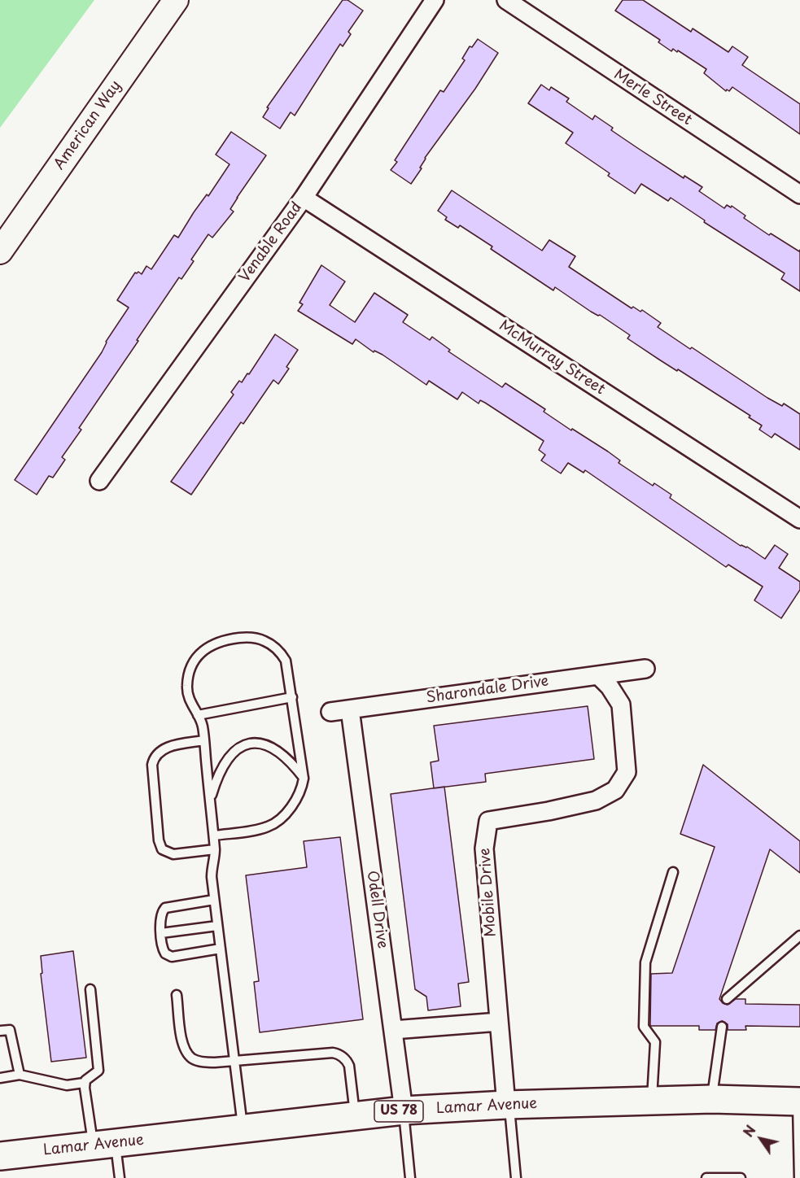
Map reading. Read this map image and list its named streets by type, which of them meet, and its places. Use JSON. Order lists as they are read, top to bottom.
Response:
{
  "streets": {
    "highway": ["Lamar Avenue", "US 78"],
    "main road": ["American Way"],
    "street": [
      "Merle Street",
      "Venable Road",
      "McMurray Street",
      "Sharondale Drive",
      "Mobile Drive",
      "Odell Drive"
    ]
  },
  "crossings": [
    ["Venable Road", "McMurray Street"],
    ["Sharondale Drive", "Mobile Drive"],
    ["Sharondale Drive", "Odell Drive"],
    ["Mobile Drive", "Lamar Avenue"],
    ["Odell Drive", "Lamar Avenue"]
  ],
  "north": "top left"
}
